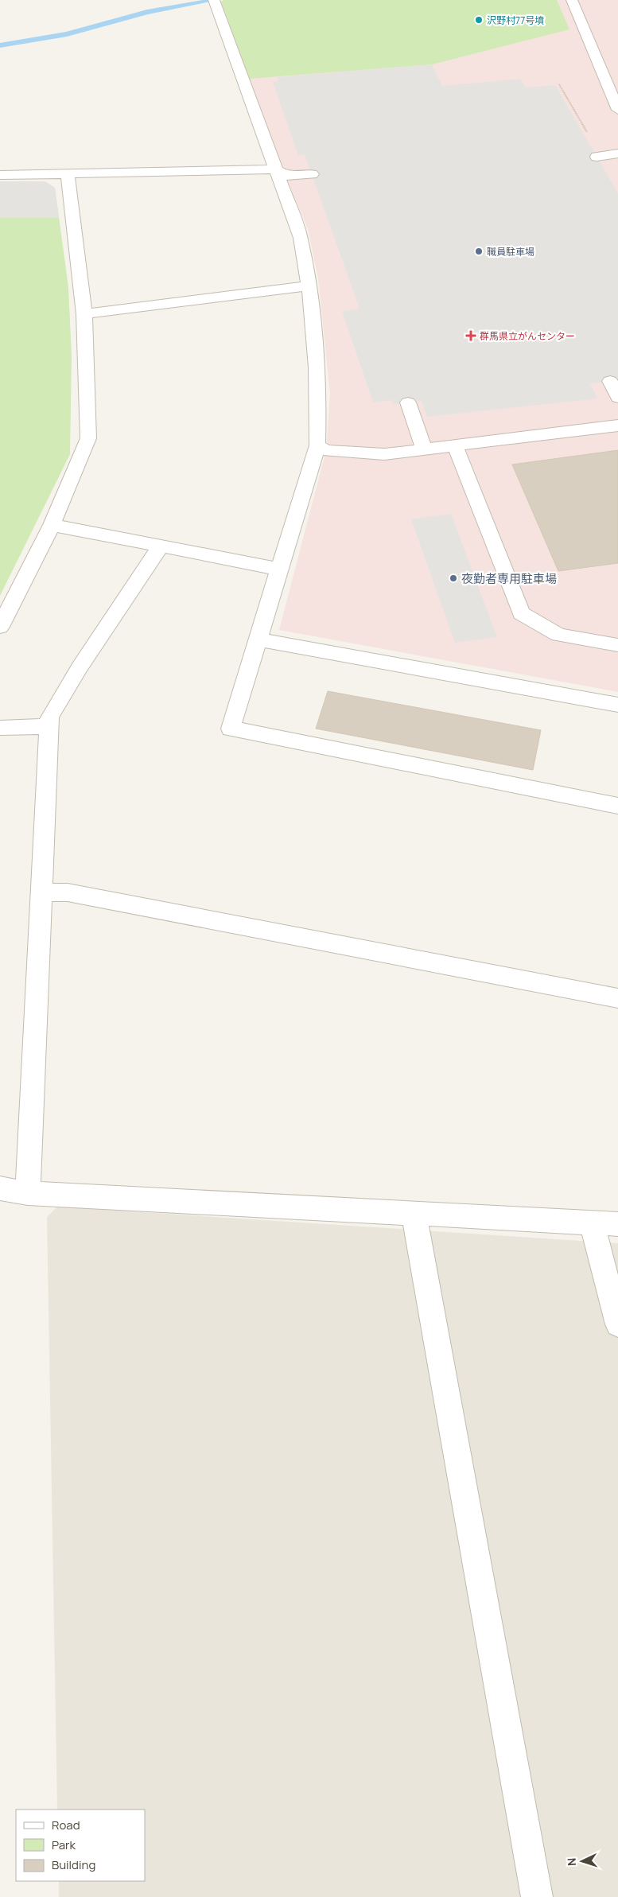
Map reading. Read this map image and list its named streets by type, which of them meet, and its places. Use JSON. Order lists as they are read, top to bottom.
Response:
{
  "places": {
    "other": ["沢野村77号墳", "職員駐車場", "夜勤者専用駐車場"],
    "health": ["群馬県立がんセンター"]
  },
  "legend": ["Road", "Park", "Building"],
  "north": "left"
}
